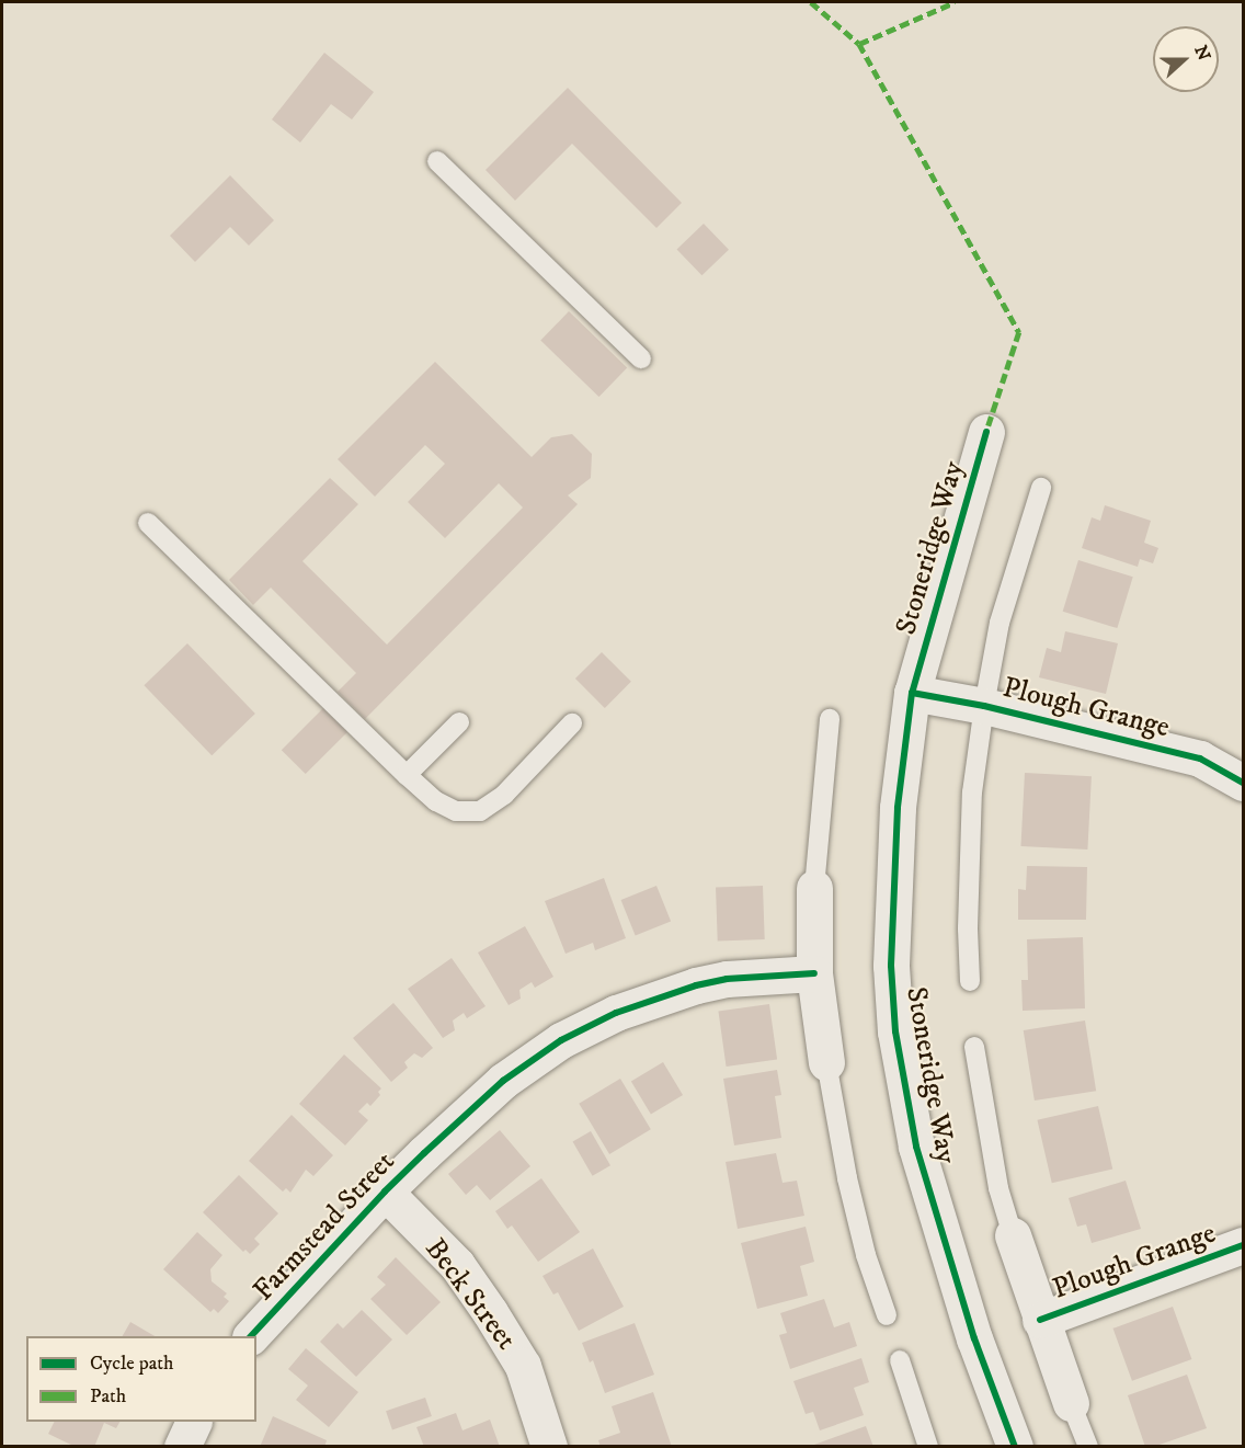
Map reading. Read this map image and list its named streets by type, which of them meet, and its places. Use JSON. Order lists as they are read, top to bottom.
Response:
{
  "streets": {
    "street": [
      "Stoneridge Way",
      "Plough Grange",
      "Farmstead Street",
      "Beck Street"
    ]
  },
  "crossings": [
    ["Stoneridge Way", "Plough Grange"],
    ["Farmstead Street", "Beck Street"]
  ],
  "legend": ["Cycle path", "Path"],
  "north": "right"
}
